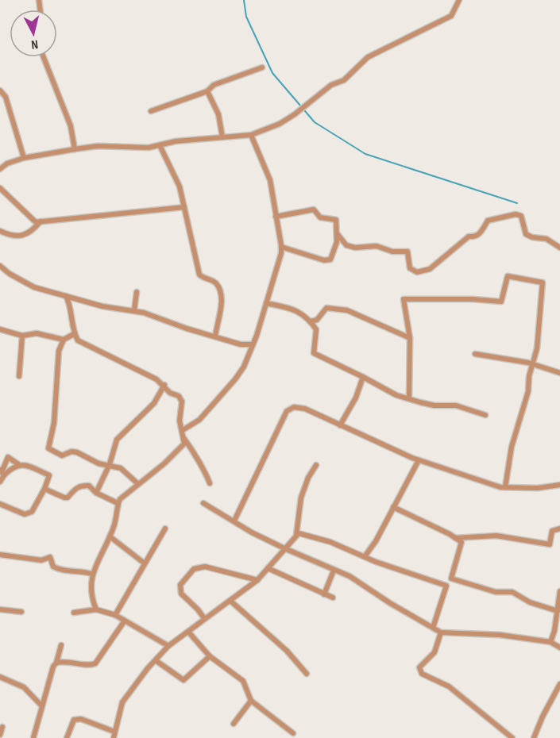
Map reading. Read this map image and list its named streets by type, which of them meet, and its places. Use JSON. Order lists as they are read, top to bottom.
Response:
{
  "north": "bottom"
}
